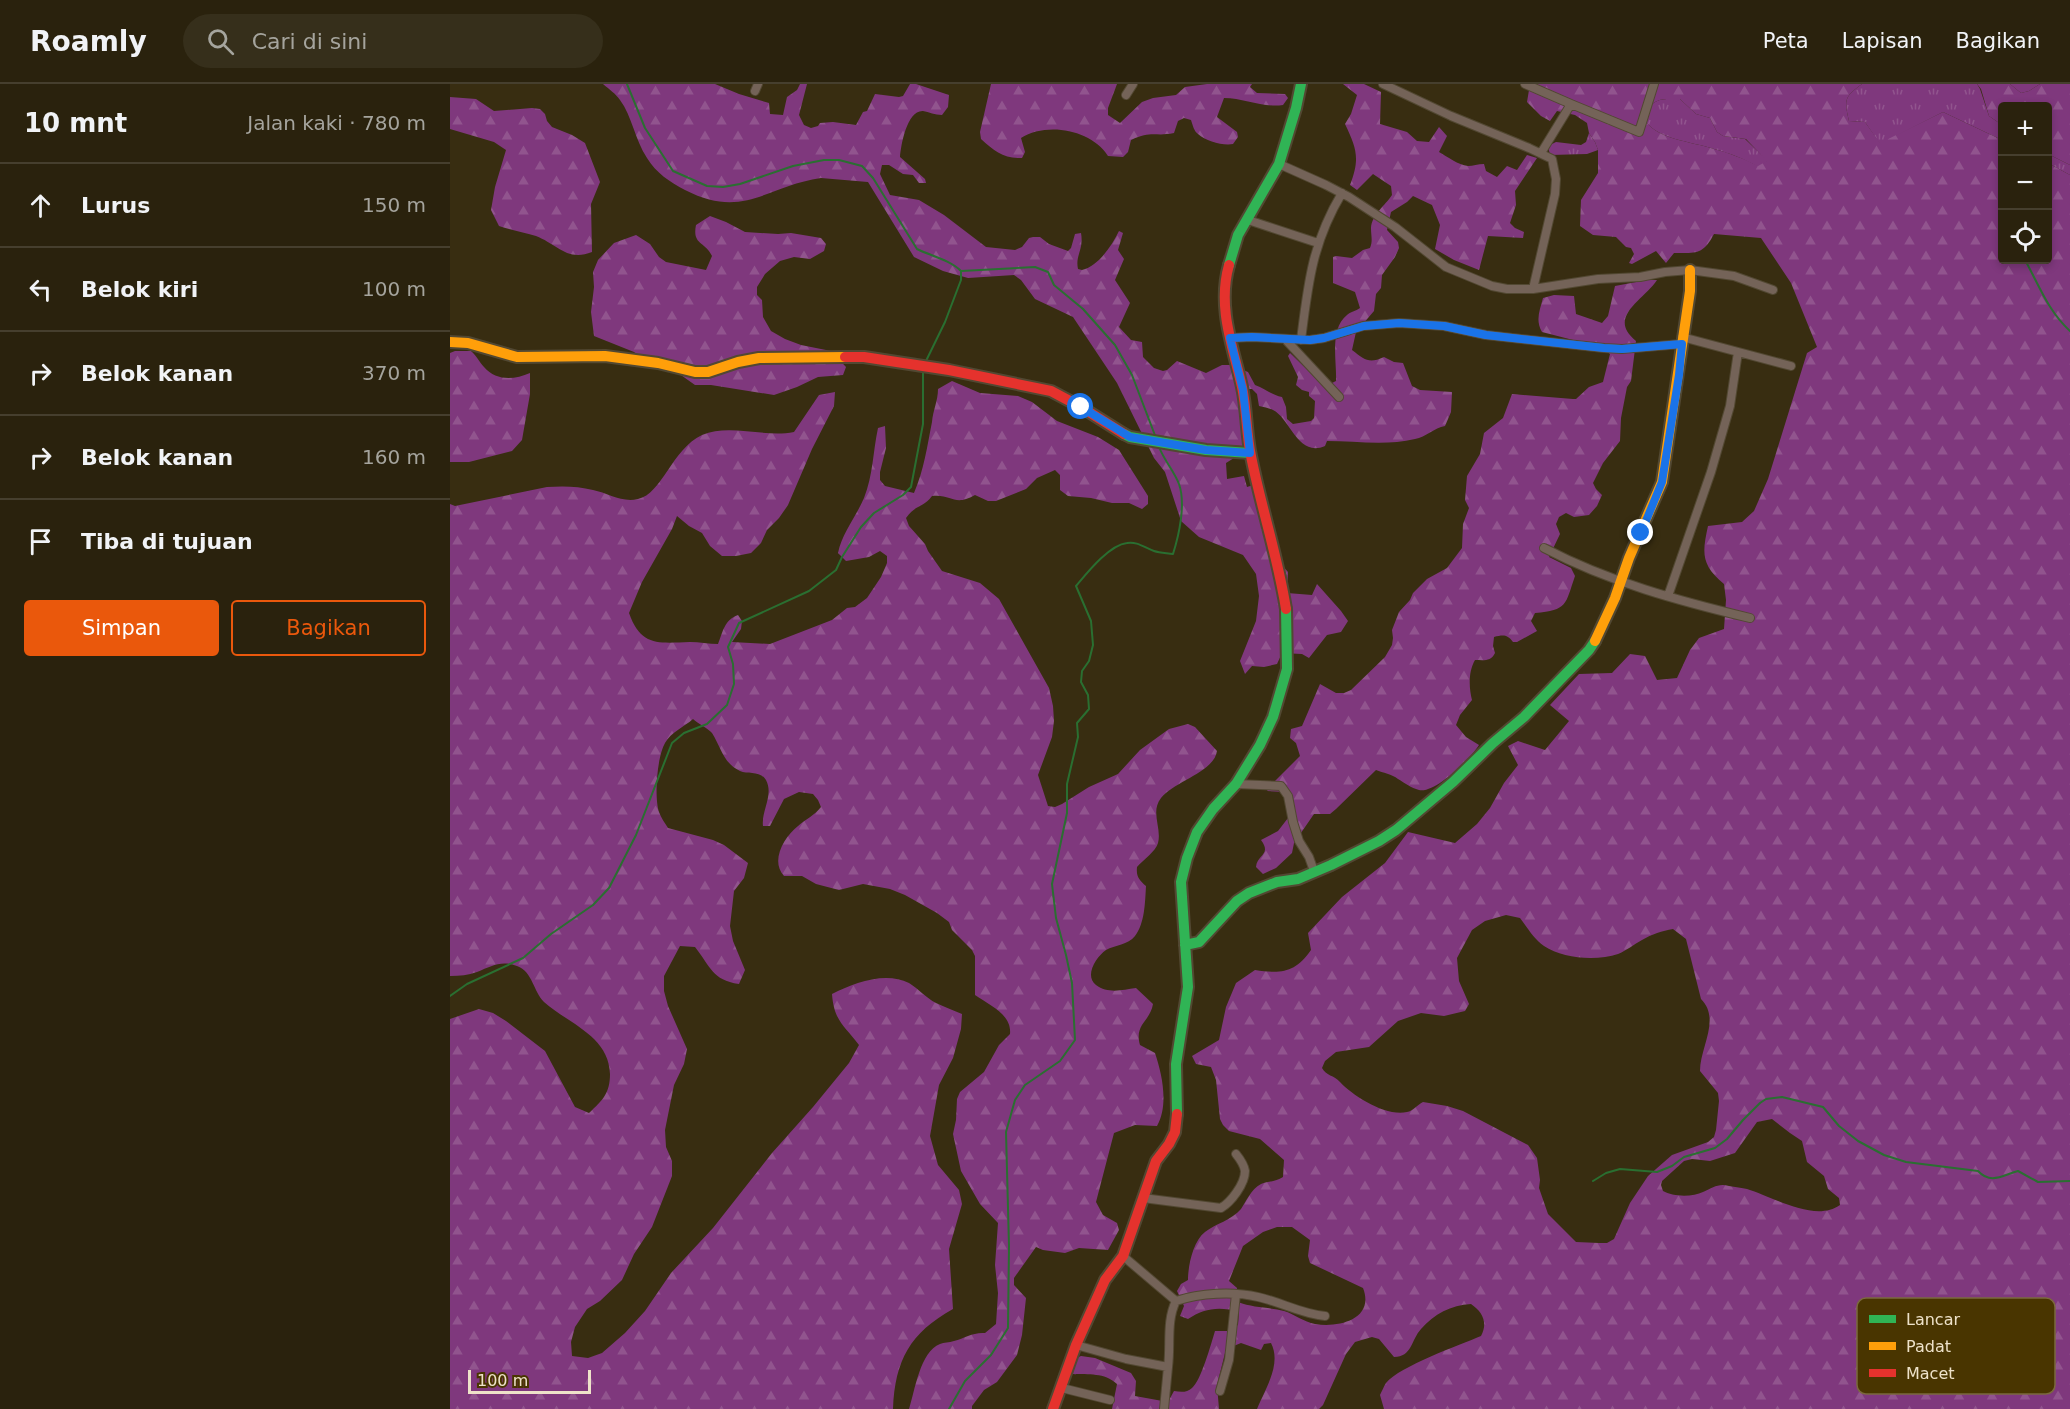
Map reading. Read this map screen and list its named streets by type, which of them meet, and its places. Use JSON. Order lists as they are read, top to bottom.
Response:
{
  "legend": ["Lancar", "Padat", "Macet"],
  "scale_bar": "100 m",
  "page": {
    "header": "Roamly",
    "search": "Cari di sini",
    "nav": ["Peta", "Lapisan", "Bagikan"],
    "heading": ["10 mnt", "Jalan kaki · 780 m"],
    "map_buttons": ["+", "−"],
    "list": [
      ["Lurus", "150 m"],
      ["Belok kiri", "100 m"],
      ["Belok kanan", "370 m"],
      ["Belok kanan", "160 m"],
      "Tiba di tujuan"
    ],
    "buttons": ["Simpan", "Bagikan"],
    "scale": "100 m"
  }
}
